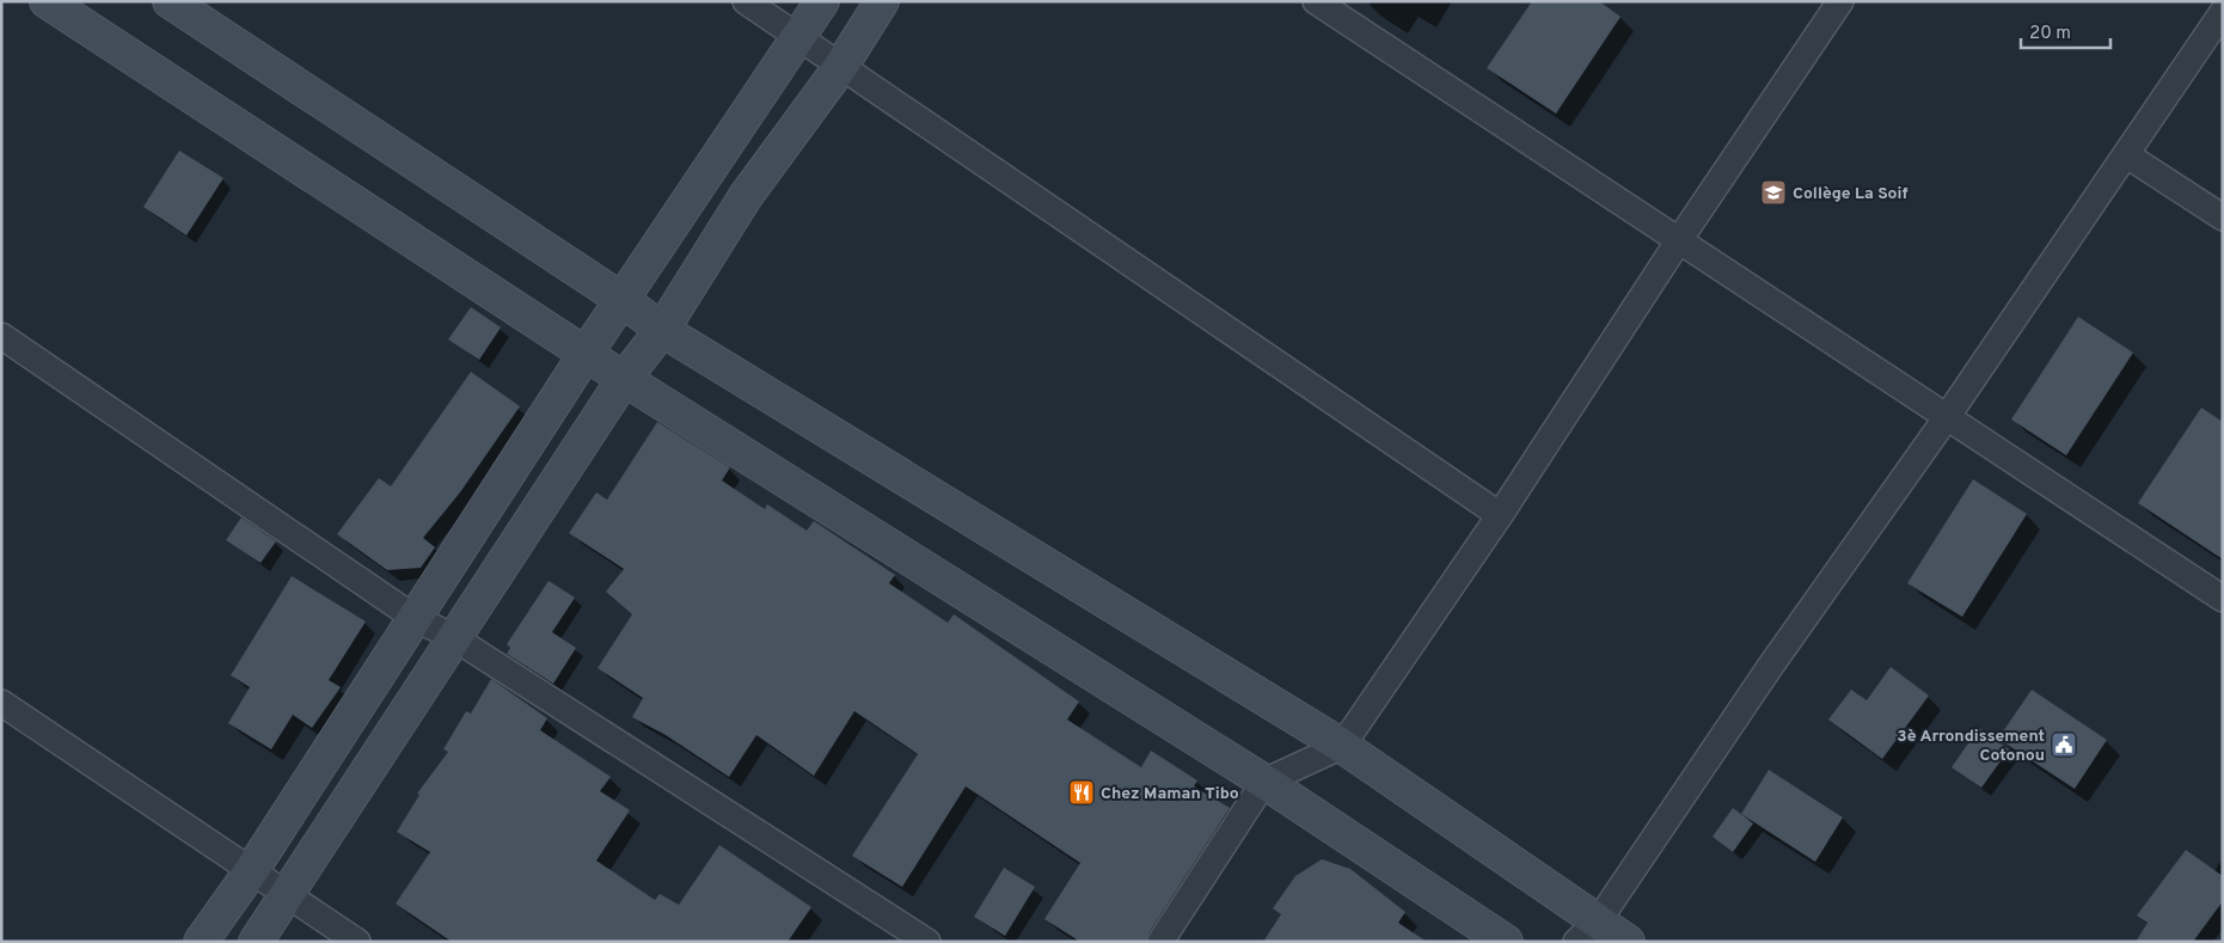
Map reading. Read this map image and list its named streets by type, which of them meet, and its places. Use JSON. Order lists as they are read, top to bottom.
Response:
{
  "places": {
    "school or university": ["Collège La Soif"],
    "public building": ["3è Arrondissement Cotonou"],
    "restaurant": ["Chez Maman Tibo"]
  },
  "scale_bar": "20 m"
}
